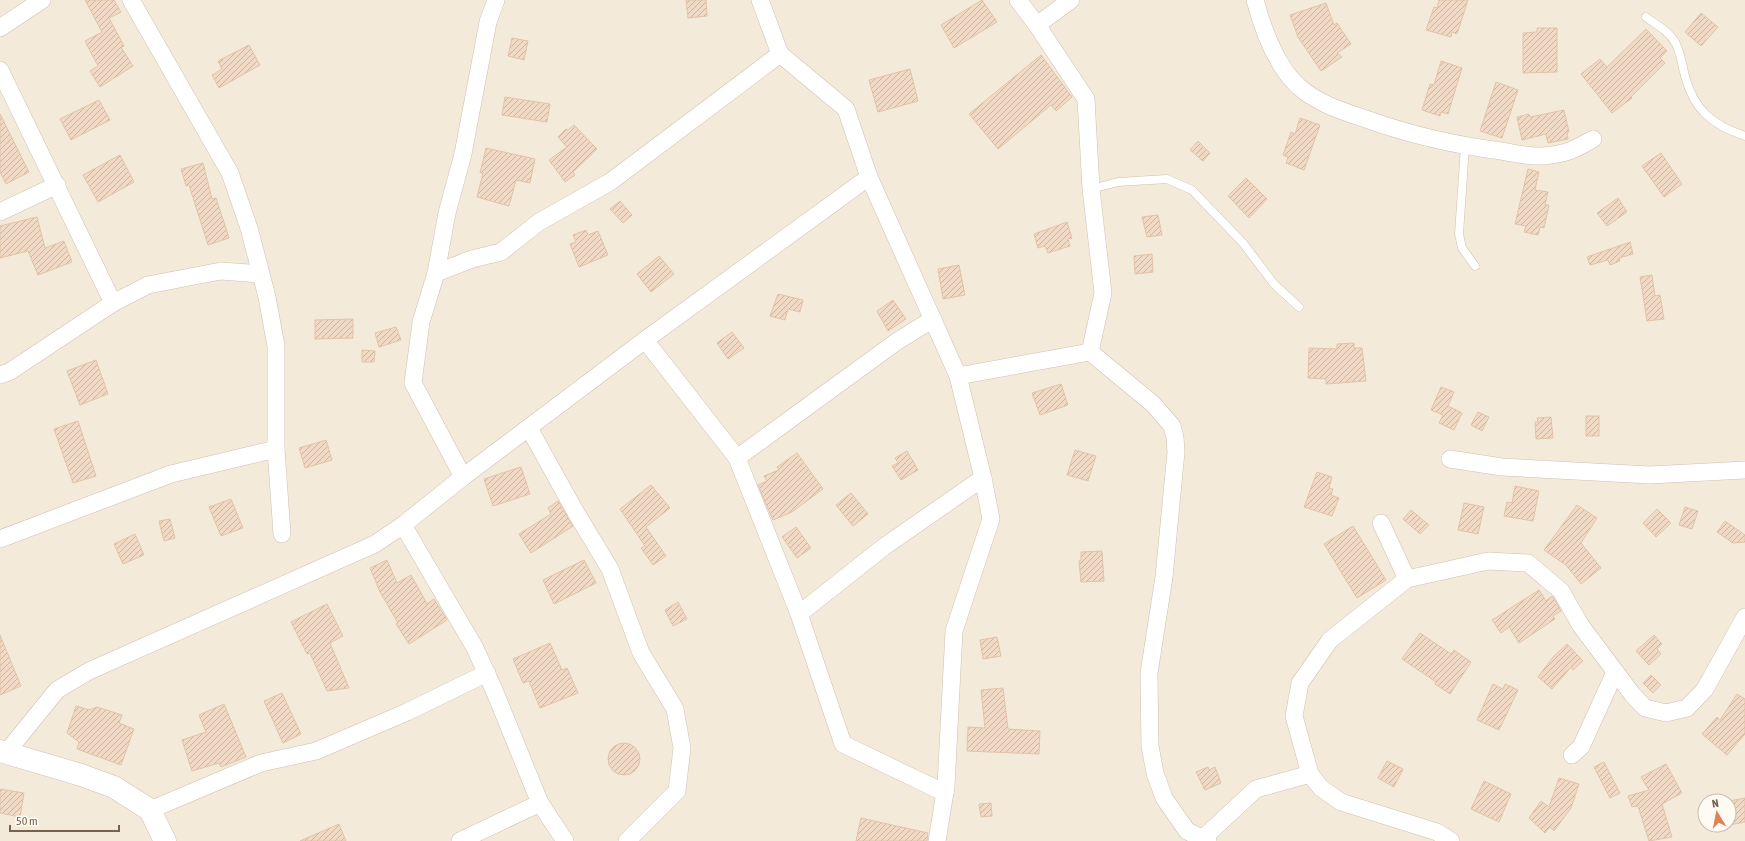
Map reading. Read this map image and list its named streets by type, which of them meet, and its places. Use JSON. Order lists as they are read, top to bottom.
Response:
{
  "scale_bar": "50 m",
  "north": "top"
}
